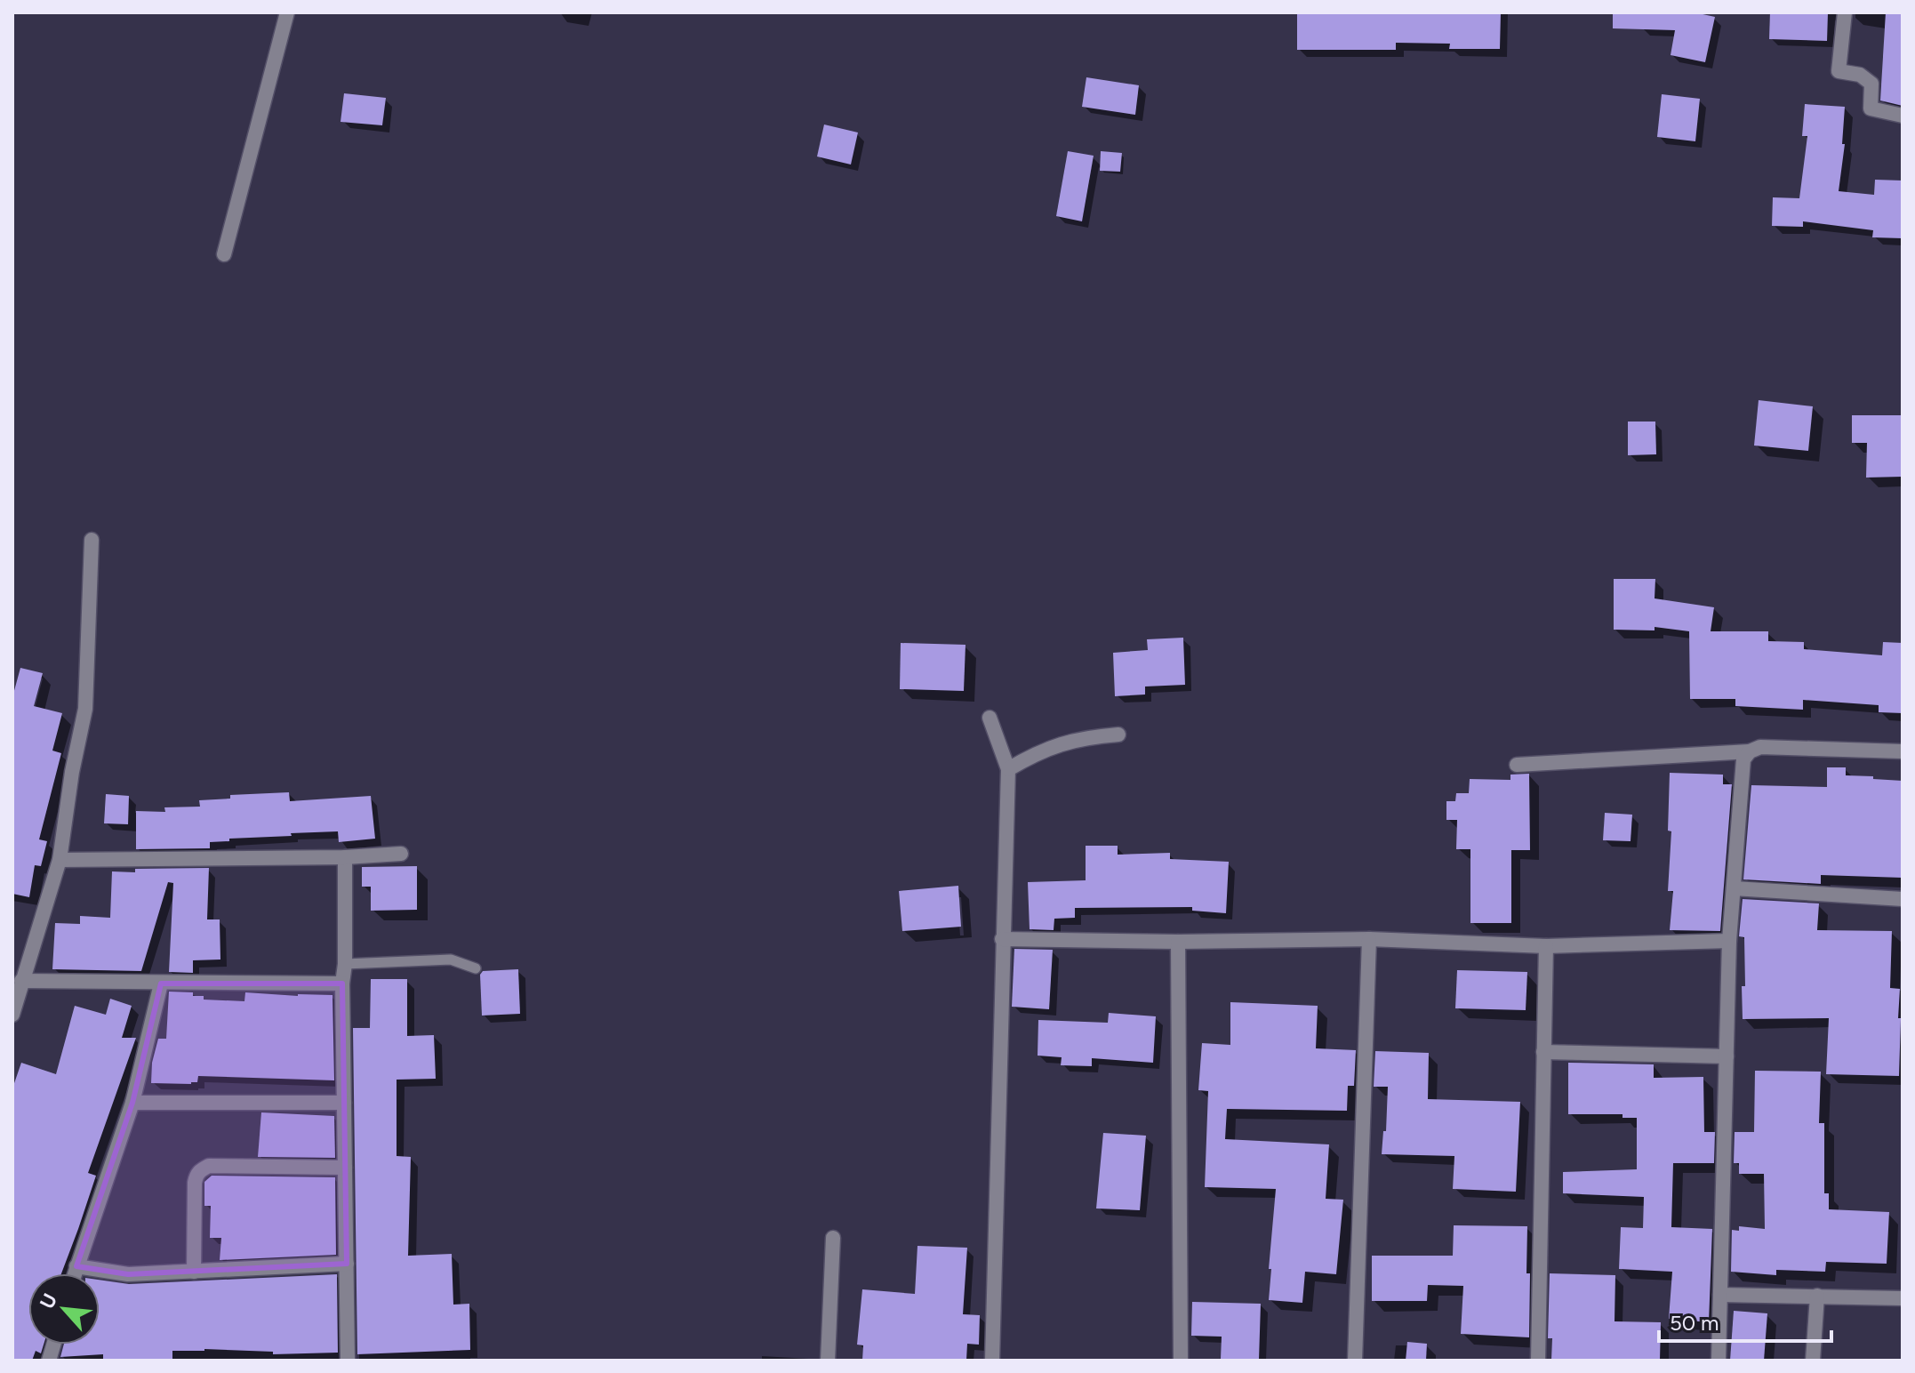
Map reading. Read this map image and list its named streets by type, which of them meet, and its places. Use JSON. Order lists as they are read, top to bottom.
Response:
{
  "scale_bar": "50 m",
  "north": "top left"
}
